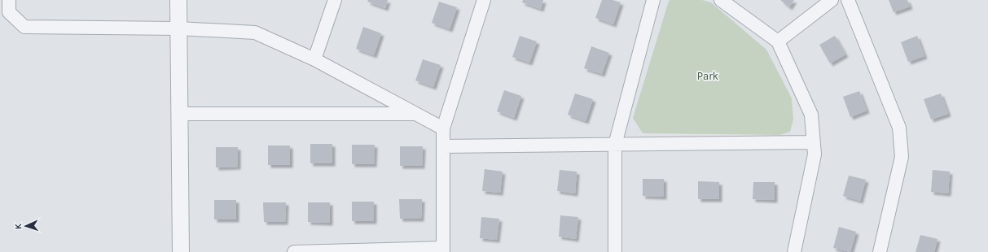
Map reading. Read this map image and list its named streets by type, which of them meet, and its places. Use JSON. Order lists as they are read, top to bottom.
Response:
{
  "parks": ["Park"],
  "north": "left"
}
